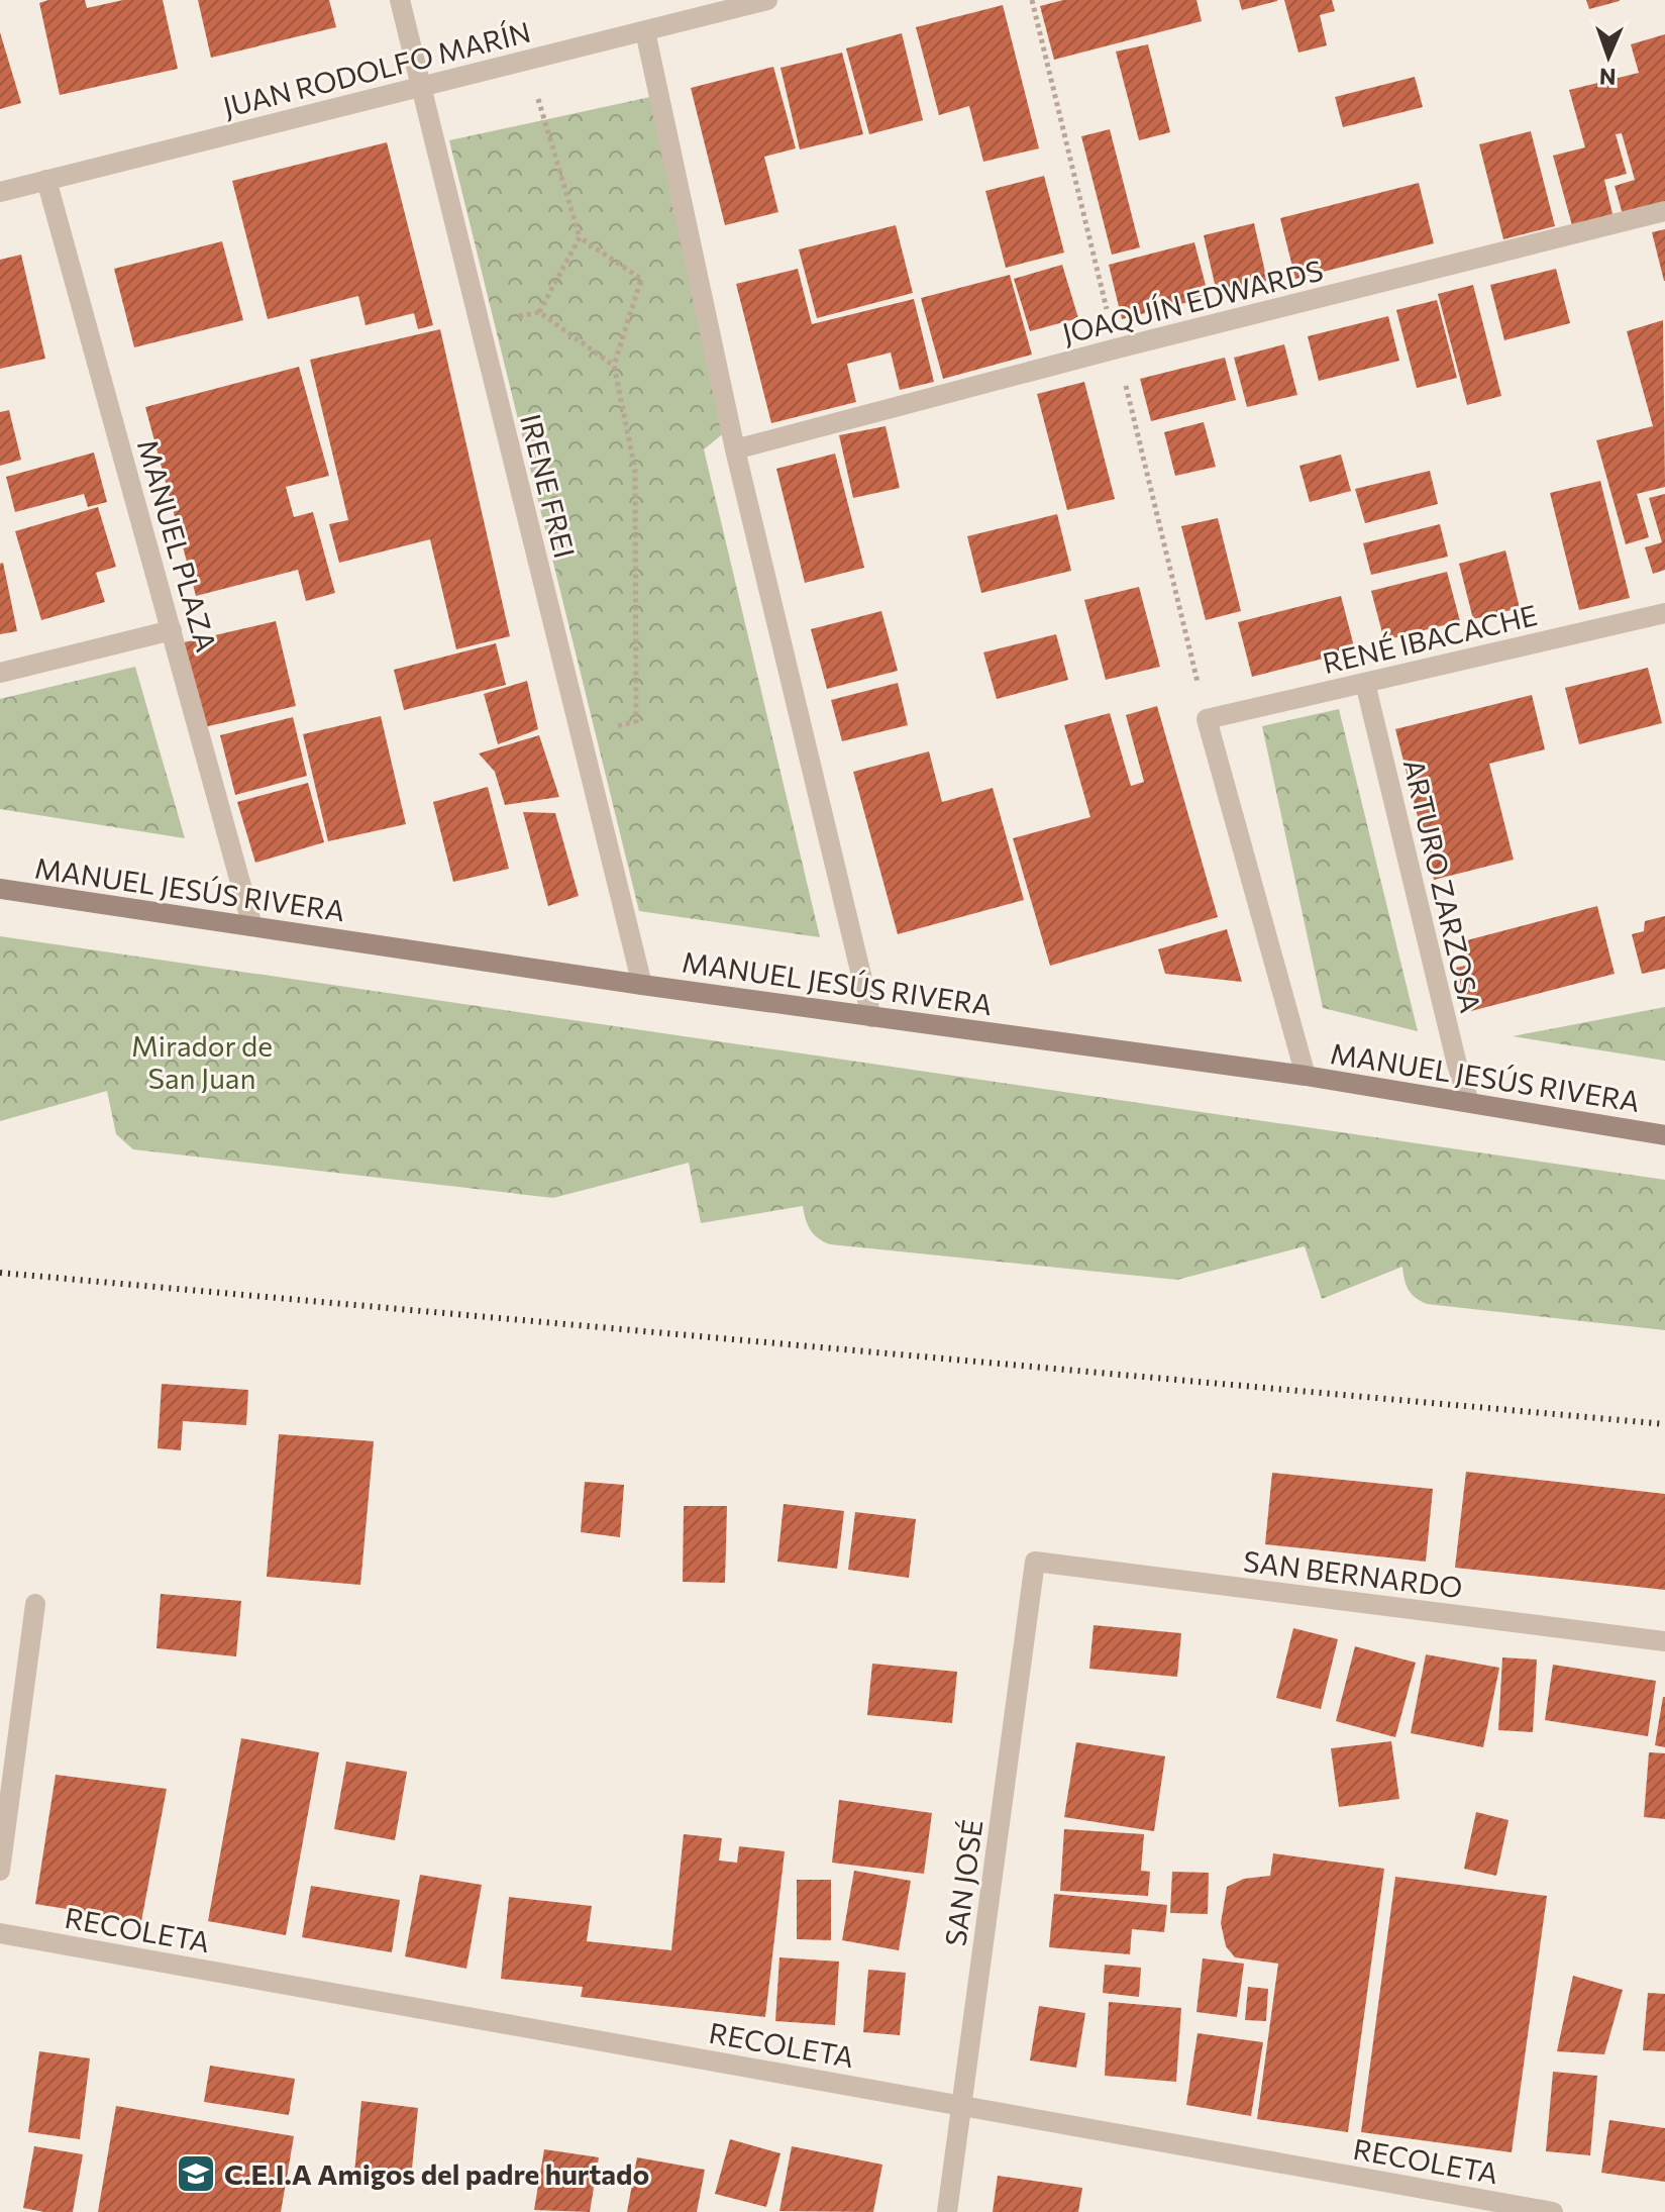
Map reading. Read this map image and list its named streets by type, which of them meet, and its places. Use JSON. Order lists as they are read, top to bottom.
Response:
{
  "streets": {
    "street": [
      "JUAN RODOLFO MARÍN",
      "JOAQUÍN EDWARDS",
      "IRENE FREI",
      "MANUEL PLAZA",
      "RENÉ IBACACHE",
      "ARTURO ZARZOSA",
      "MANUEL JESÚS RIVERA",
      "SAN BERNARDO",
      "SAN JOSÉ",
      "RECOLETA"
    ]
  },
  "crossings": [
    ["JUAN RODOLFO MARÍN", "IRENE FREI"],
    ["JUAN RODOLFO MARÍN", "MANUEL PLAZA"],
    ["IRENE FREI", "MANUEL JESÚS RIVERA"],
    ["MANUEL PLAZA", "MANUEL JESÚS RIVERA"],
    ["RENÉ IBACACHE", "ARTURO ZARZOSA"],
    ["RENÉ IBACACHE", "MANUEL JESÚS RIVERA"],
    ["ARTURO ZARZOSA", "MANUEL JESÚS RIVERA"],
    ["SAN BERNARDO", "SAN JOSÉ"],
    ["SAN JOSÉ", "RECOLETA"]
  ],
  "parks": ["Mirador de San Juan"],
  "places": {
    "school or university": ["C.E.I.A Amigos del padre hurtado"]
  },
  "north": "bottom"
}
